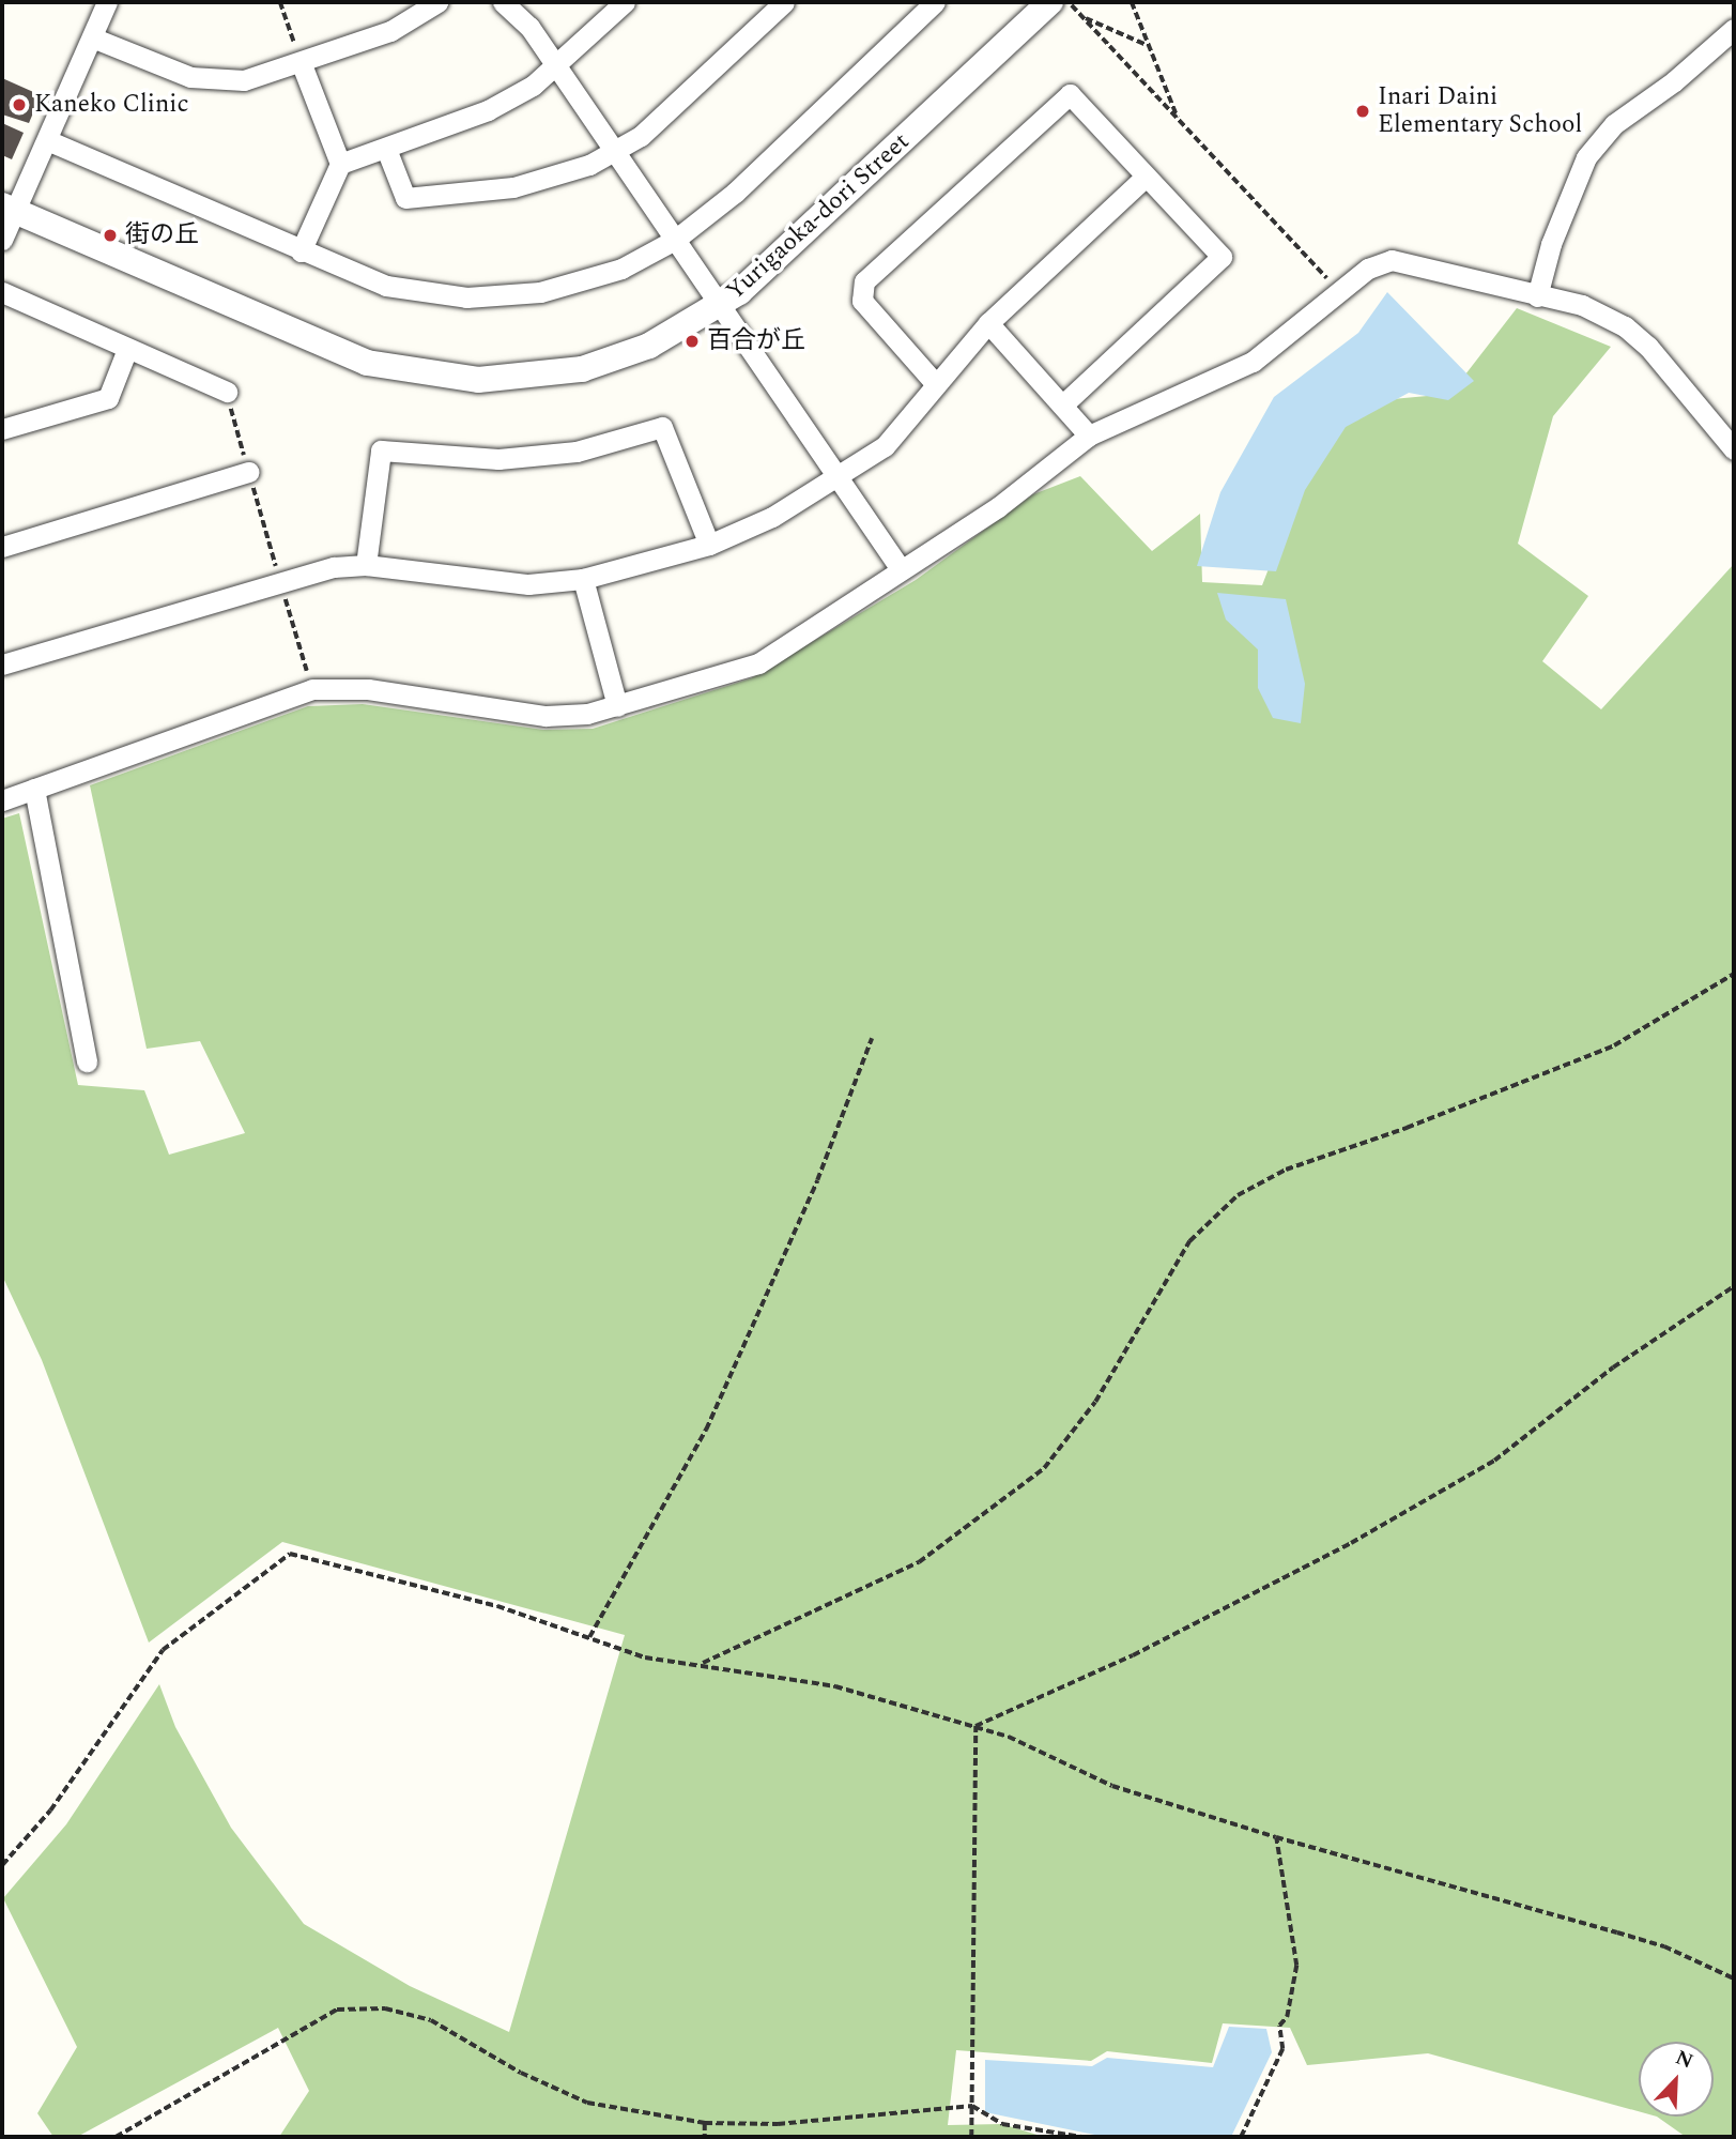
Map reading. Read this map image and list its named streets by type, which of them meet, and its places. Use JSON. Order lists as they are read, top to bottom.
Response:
{
  "streets": {
    "street": ["Yurigaoka-dori Street"]
  },
  "places": [
    "Kaneko Clinic",
    "Inari Daini Elementary School",
    "街の丘",
    "百合が丘"
  ],
  "north": "top right"
}
